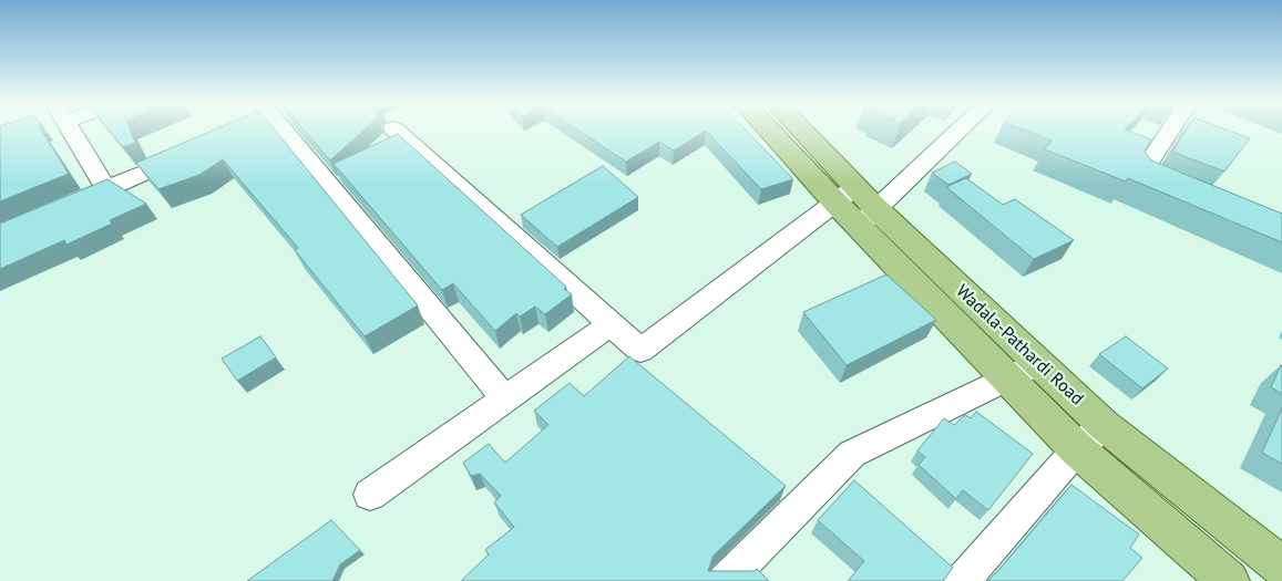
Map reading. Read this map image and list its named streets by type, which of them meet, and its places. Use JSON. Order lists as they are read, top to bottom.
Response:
{
  "streets": {
    "main road": ["Wadala-Pathardi Road"]
  }
}
